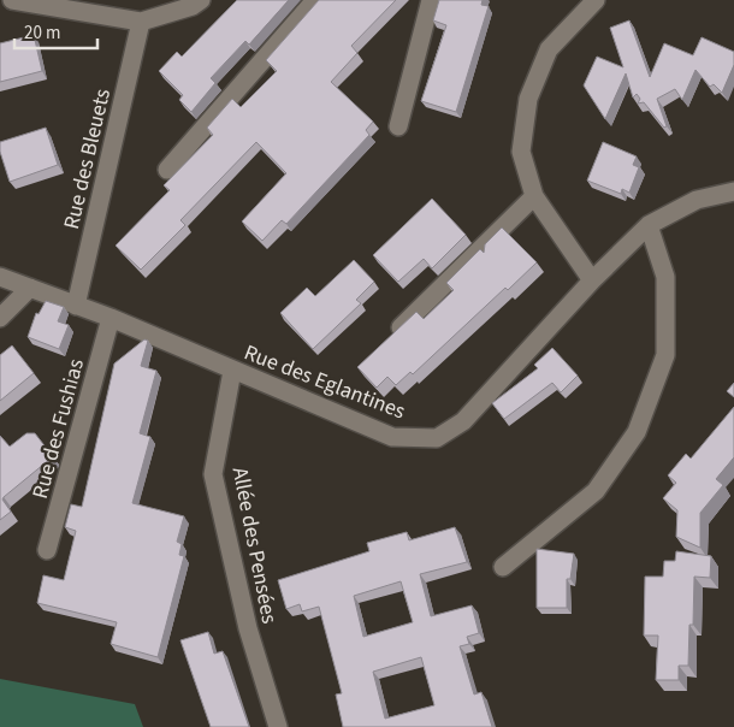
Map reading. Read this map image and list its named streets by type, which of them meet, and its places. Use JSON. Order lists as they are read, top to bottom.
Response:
{
  "streets": {
    "street": [
      "Rue des Bleuets",
      "Rue des Eglantines",
      "Rue des Fushias",
      "Allée des Pensées"
    ]
  },
  "crossings": [
    ["Rue des Bleuets", "Rue des Eglantines"],
    ["Rue des Eglantines", "Rue des Fushias"],
    ["Rue des Eglantines", "Allée des Pensées"]
  ],
  "scale_bar": "20 m"
}
